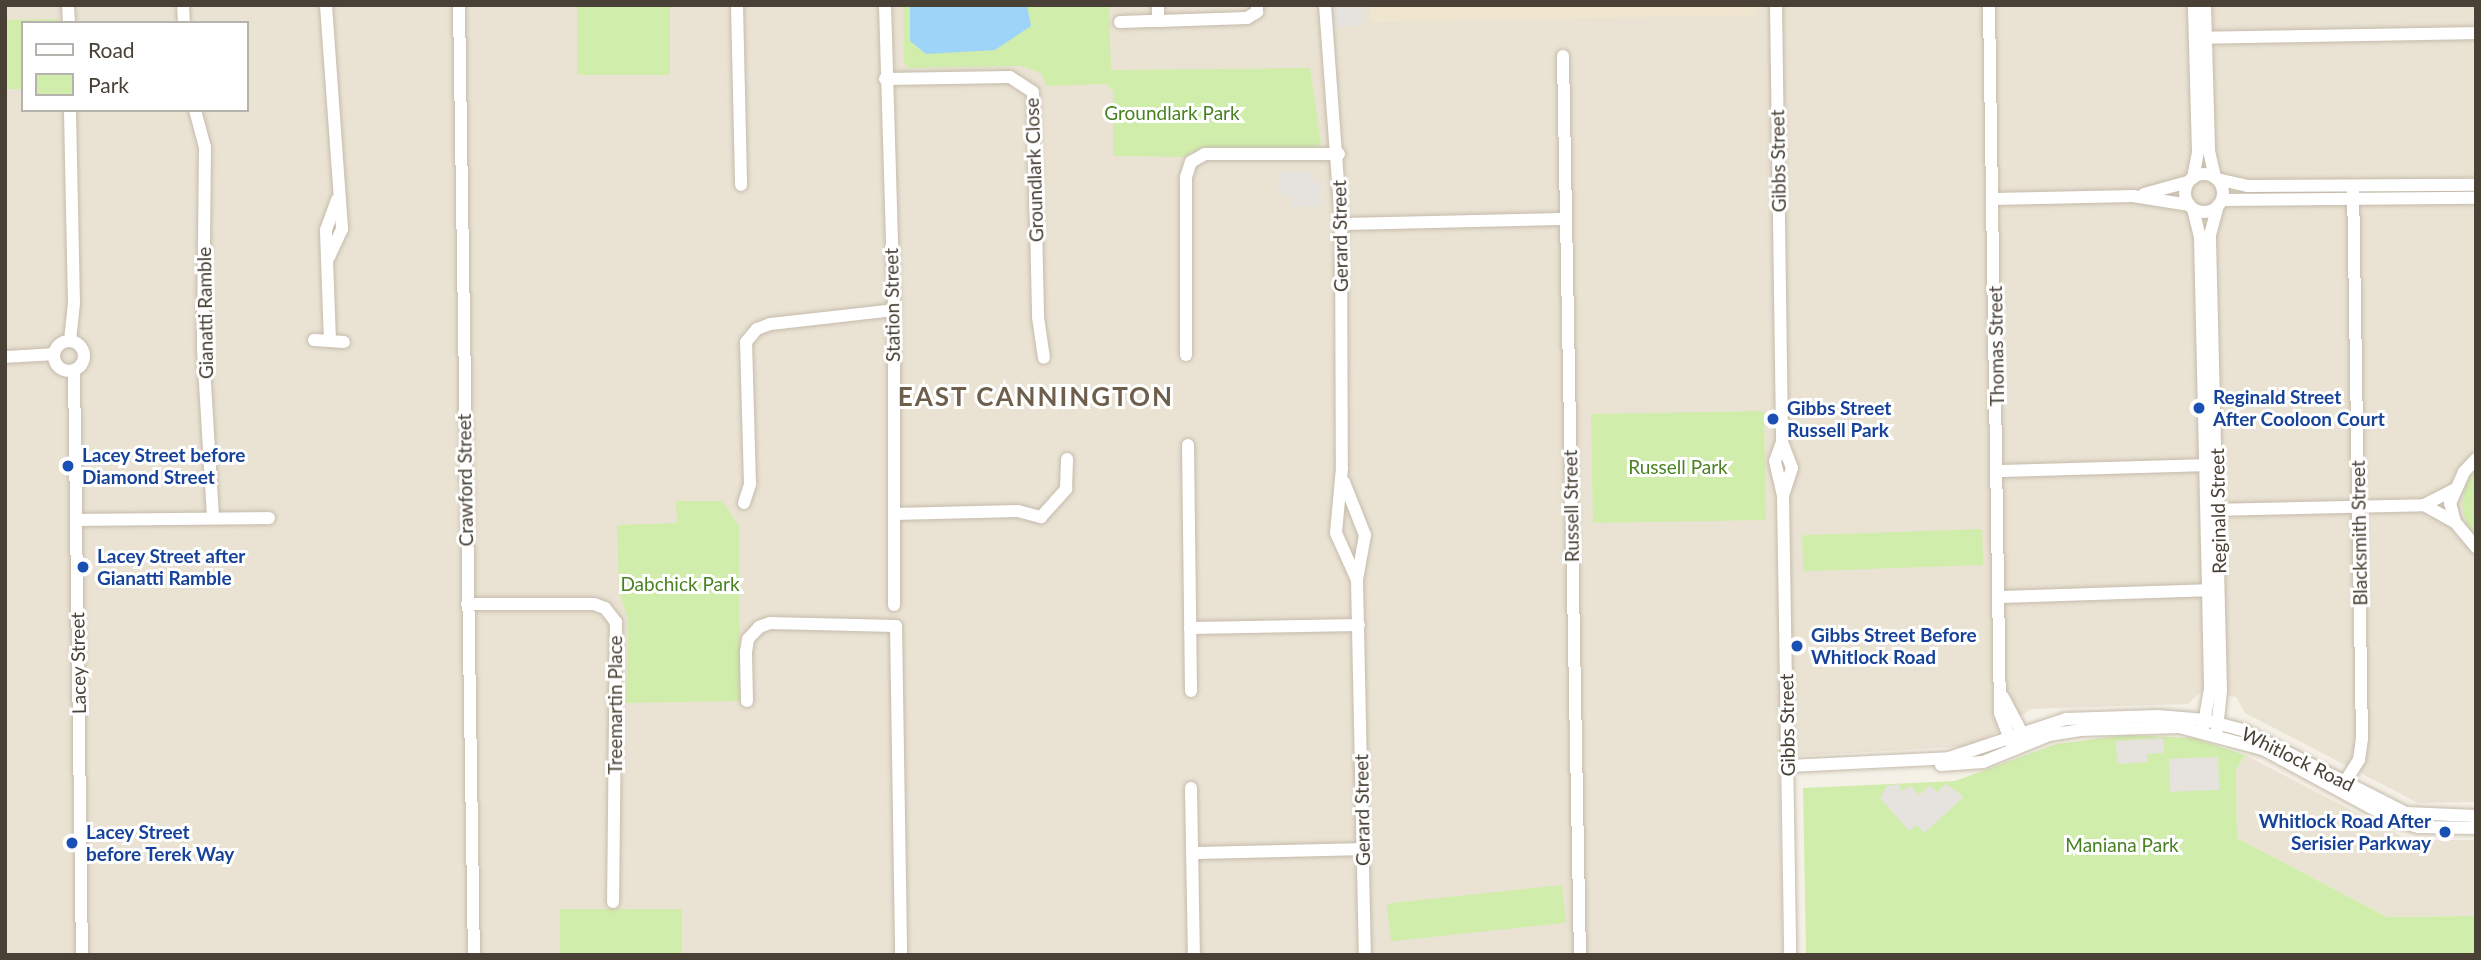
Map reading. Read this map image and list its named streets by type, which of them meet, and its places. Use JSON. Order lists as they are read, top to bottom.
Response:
{
  "streets": {
    "street": [
      "Gibbs Street",
      "Groundlark Close",
      "Gerard Street",
      "Station Street",
      "Gianatti Ramble",
      "Thomas Street",
      "Crawford Street",
      "Russell Street",
      "Reginald Street",
      "Blacksmith Street",
      "Lacey Street",
      "Treemartin Place",
      "Whitlock Road"
    ]
  },
  "crossings": [
    ["Gibbs Street", "Whitlock Road"],
    ["Groundlark Close", "Station Street"],
    ["Thomas Street", "Whitlock Road"],
    ["Crawford Street", "Treemartin Place"],
    ["Reginald Street", "Whitlock Road"],
    ["Blacksmith Street", "Whitlock Road"]
  ],
  "districts": ["EAST CANNINGTON"],
  "parks": [
    "Groundlark Park",
    "Russell Park",
    "Dabchick Park",
    "Maniana Park"
  ],
  "places": [
    "Reginald Street After Cooloon Court",
    "Gibbs Street Russell Park",
    "Lacey Street before Diamond Street",
    "Lacey Street after Gianatti Ramble",
    "Gibbs Street Before Whitlock Road",
    "Whitlock Road After Serisier Parkway",
    "Lacey Street before Terek Way"
  ],
  "legend": ["Road", "Park"]
}
